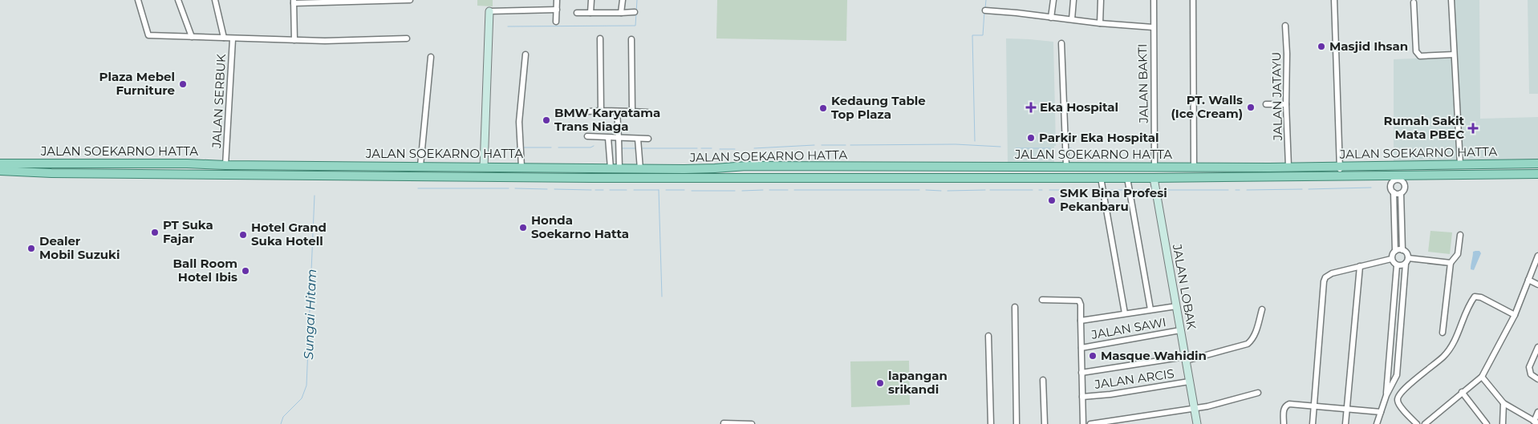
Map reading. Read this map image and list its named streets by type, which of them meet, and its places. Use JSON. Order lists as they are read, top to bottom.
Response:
{
  "streets": {
    "main road": ["JALAN SOEKARNO HATTA", "JALAN LOBAK"],
    "street": [
      "JALAN BAKTI",
      "JALAN JATAYU",
      "JALAN SERBUK",
      "JALAN SAWI",
      "JALAN ARCIS"
    ]
  },
  "crossings": [
    ["JALAN BAKTI", "JALAN SOEKARNO HATTA"],
    ["JALAN JATAYU", "JALAN SOEKARNO HATTA"],
    ["JALAN SERBUK", "JALAN SOEKARNO HATTA"],
    ["JALAN SOEKARNO HATTA", "JALAN LOBAK"],
    ["JALAN LOBAK", "JALAN SAWI"],
    ["JALAN LOBAK", "JALAN ARCIS"]
  ],
  "water": ["Sungai Hitam"],
  "places": {
    "other": [
      "Masjid Ihsan",
      "Plaza Mebel Furniture",
      "PT. Walls (Ice Cream)",
      "Kedaung Table Top Plaza",
      "BMW Karyatama Trans Niaga",
      "Parkir Eka Hospital",
      "SMK Bina Profesi Pekanbaru",
      "Honda Soekarno Hatta",
      "PT Suka Fajar",
      "Hotel Grand Suka Hotell",
      "Dealer Mobil Suzuki",
      "Ball Room Hotel Ibis",
      "Masque Wahidin",
      "lapangan srikandi"
    ],
    "health": ["Eka Hospital", "Rumah Sakit Mata PBEC"]
  }
}
